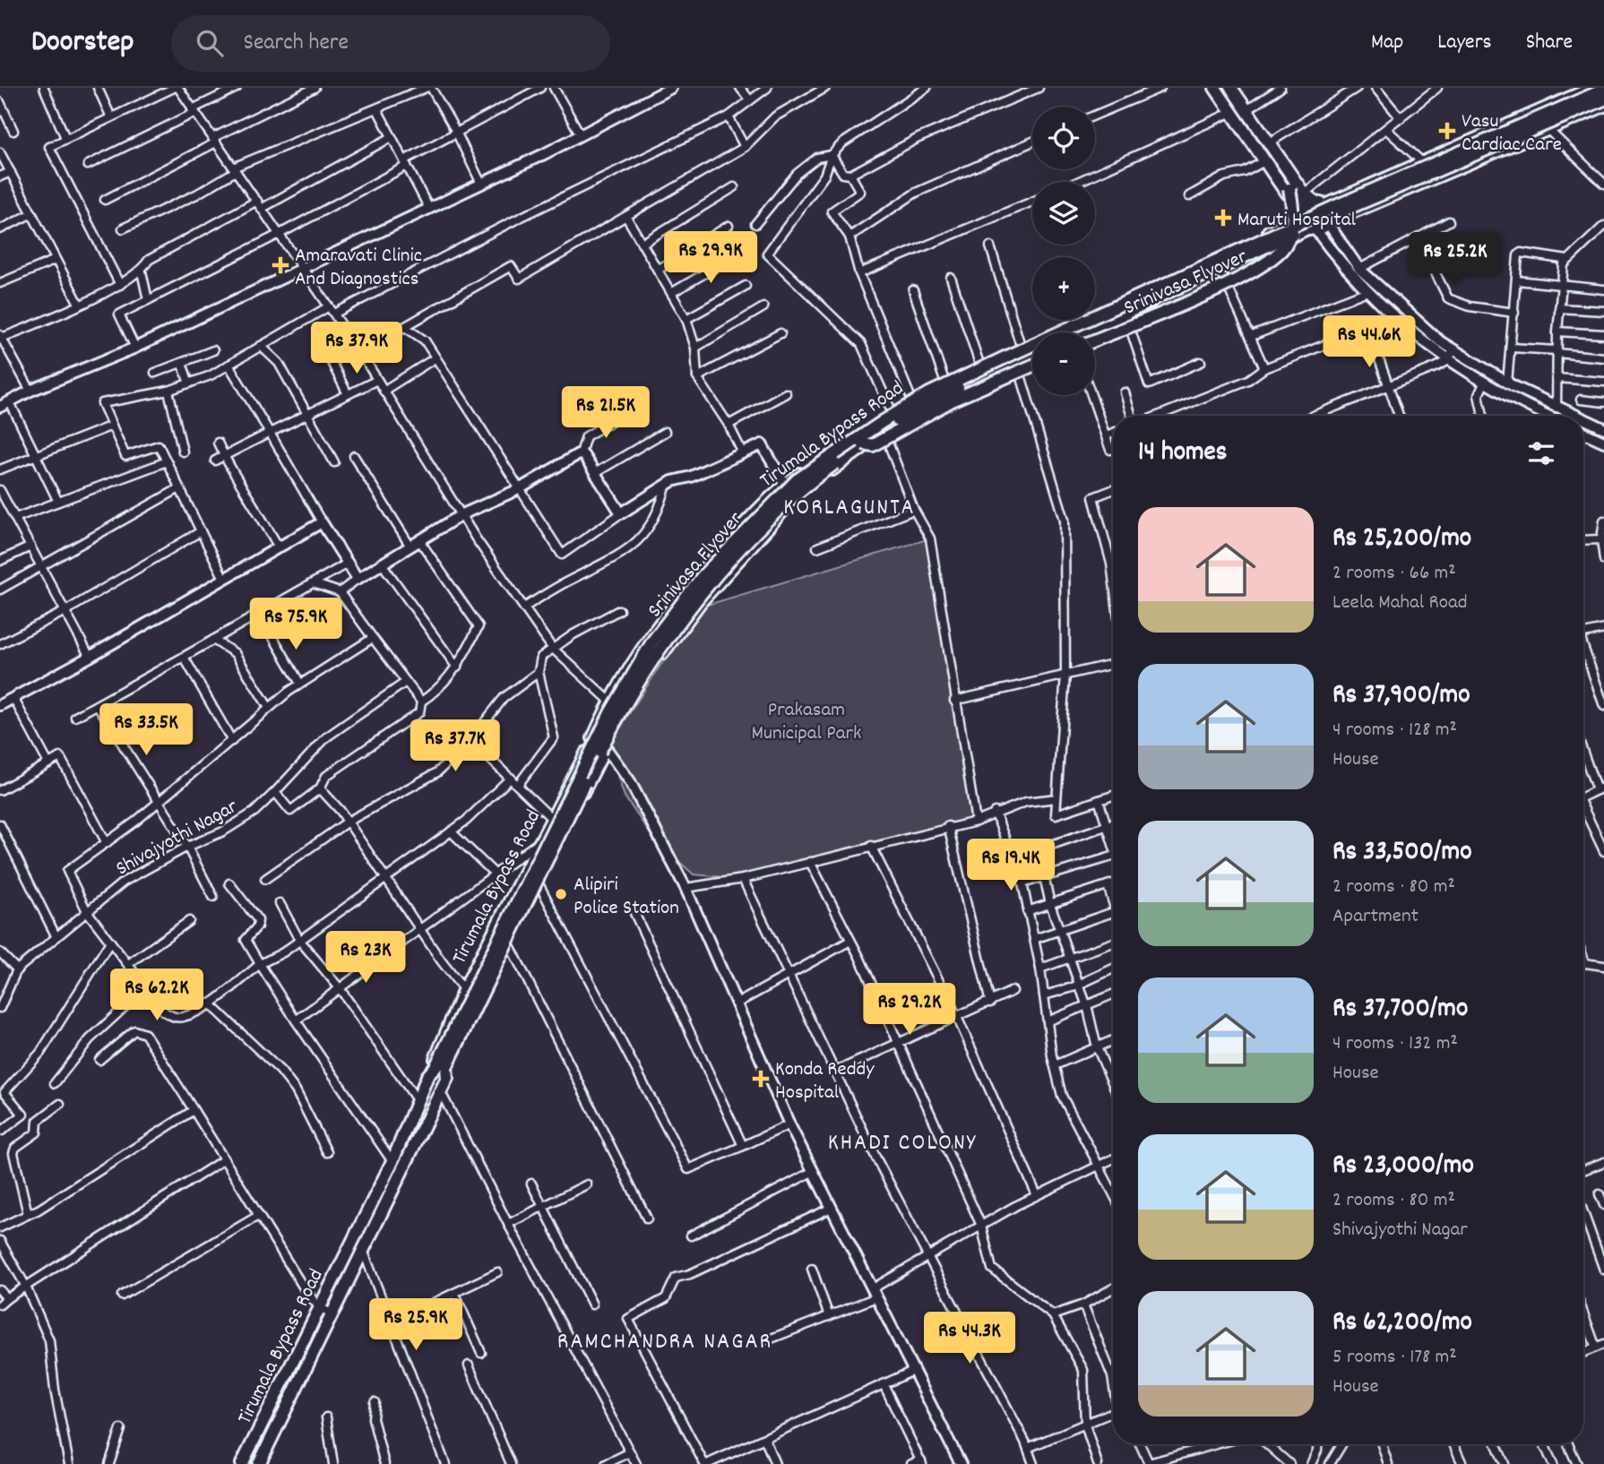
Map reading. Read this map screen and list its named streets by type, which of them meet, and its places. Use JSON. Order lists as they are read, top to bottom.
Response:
{
  "streets": {
    "main road": ["Srinivasa Flyover", "Tirumala Bypass Road"],
    "street": ["Shivajyothi Nagar"]
  },
  "crossings": [
    ["Srinivasa Flyover", "Tirumala Bypass Road"]
  ],
  "districts": ["KORLAGUNTA", "KHADI COLONY", "RAMCHANDRA NAGAR"],
  "parks": ["Prakasam Municipal Park"],
  "places": {
    "health": [
      "Vasu Cardiac Care",
      "Maruti Hospital",
      "Amaravati Clinic And Diagnostics",
      "Konda Reddy Hospital"
    ],
    "other": ["Alipiri Police Station"]
  },
  "page": {
    "header": "Doorstep",
    "search": "Search here",
    "nav": ["Map", "Layers", "Share"],
    "map_buttons": ["+", "−"],
    "price": [
      "Rs 29.9K",
      "Rs 25.2K",
      "Rs 44.6K",
      "Rs 37.9K",
      "Rs 21.5K",
      "Rs 75.9K",
      "Rs 33.5K",
      "Rs 37.7K",
      "Rs 19.4K",
      "Rs 23K",
      "Rs 62.2K",
      "Rs 29.2K",
      "Rs 25.9K",
      "Rs 44.3K"
    ],
    "heading": "14 homes",
    "list": [
      {
        "name": "Rs 25,200/mo",
        "note": "2 rooms · 66 m² · Leela Mahal Road"
      },
      {
        "name": "Rs 37,900/mo",
        "note": "4 rooms · 128 m² · House"
      },
      {
        "name": "Rs 33,500/mo",
        "note": "2 rooms · 80 m² · Apartment"
      },
      {
        "name": "Rs 37,700/mo",
        "note": "4 rooms · 132 m² · House"
      },
      {
        "name": "Rs 23,000/mo",
        "note": "2 rooms · 80 m² · Shivajyothi Nagar"
      },
      {
        "name": "Rs 62,200/mo",
        "note": "5 rooms · 178 m² · House"
      }
    ]
  }
}
